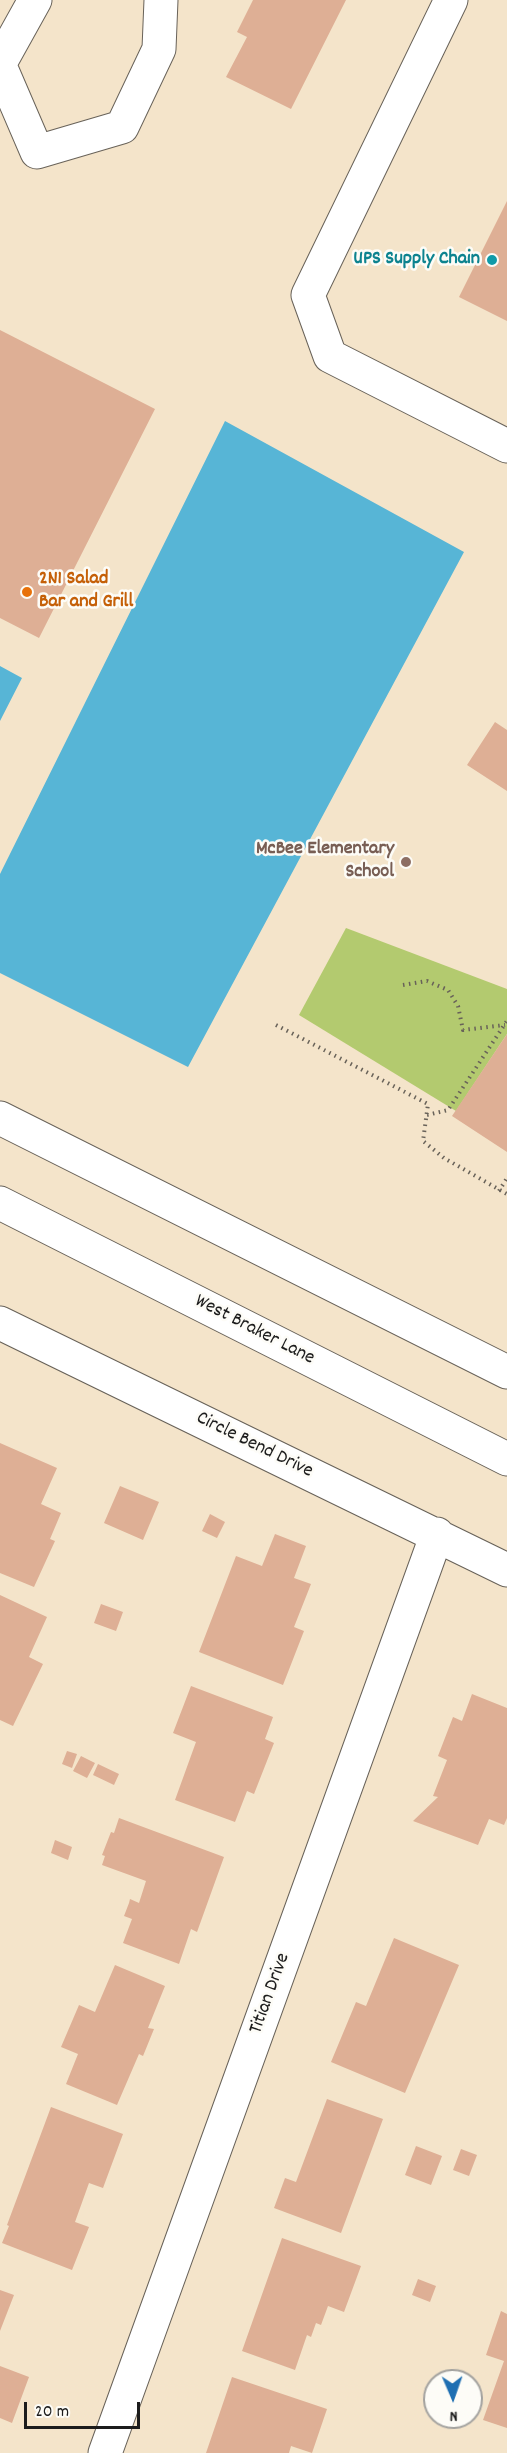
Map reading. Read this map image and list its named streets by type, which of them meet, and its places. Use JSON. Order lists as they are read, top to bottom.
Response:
{
  "streets": {
    "street": ["West Braker Lane", "Circle Bend Drive", "Titian Drive"]
  },
  "crossings": [
    ["Circle Bend Drive", "Titian Drive"]
  ],
  "places": ["UPS Supply Chain", "2N1 Salad Bar and Grill", "McBee Elementary School"],
  "scale_bar": "20 m",
  "north": "bottom"
}
